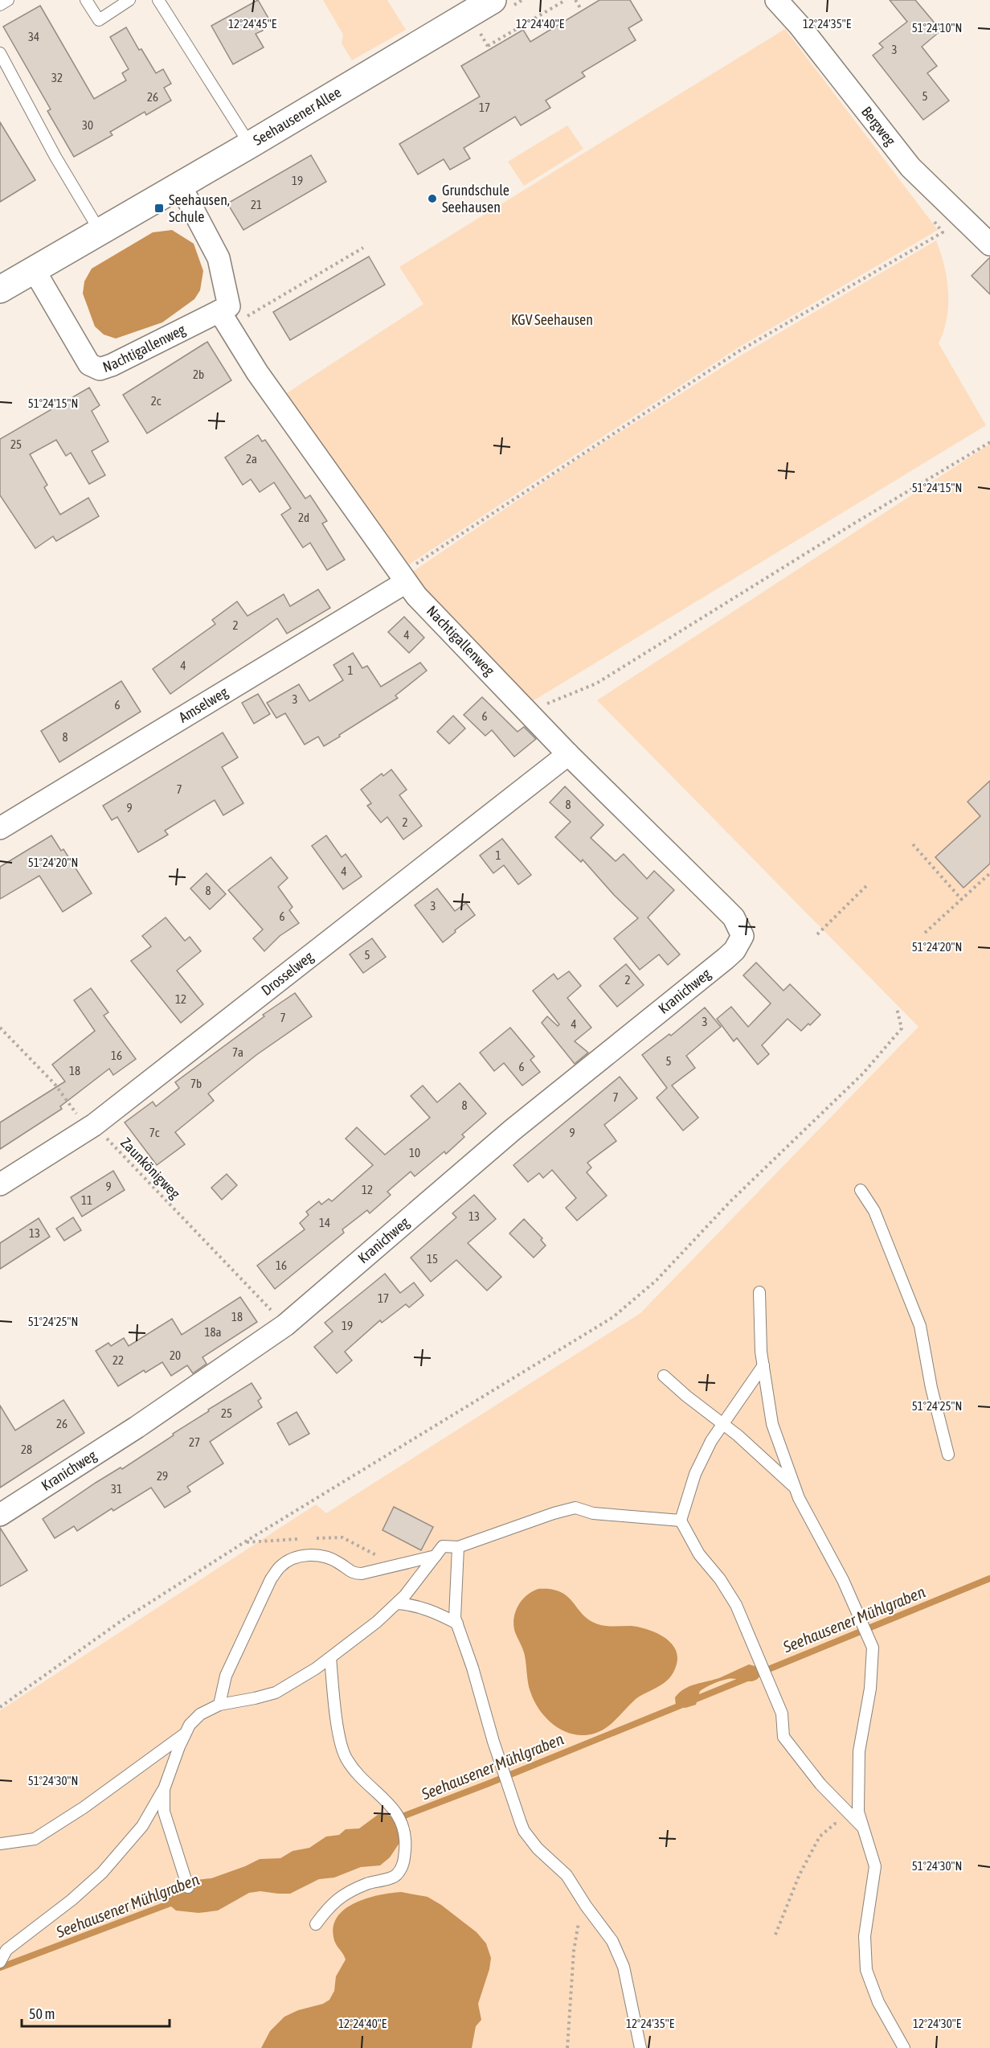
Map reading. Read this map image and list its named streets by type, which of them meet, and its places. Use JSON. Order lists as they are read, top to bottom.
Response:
{
  "streets": {
    "street": [
      "Seehausener Allee",
      "Bergweg",
      "Nachtigallenweg",
      "Amselweg",
      "Drosselweg",
      "Kranichweg"
    ],
    "path": ["Zaunkönigweg"]
  },
  "crossings": [
    ["Seehausener Allee", "Nachtigallenweg"],
    ["Nachtigallenweg", "Amselweg"],
    ["Nachtigallenweg", "Drosselweg"],
    ["Nachtigallenweg", "Kranichweg"],
    ["Drosselweg", "Zaunkönigweg"],
    ["Kranichweg", "Zaunkönigweg"]
  ],
  "water": ["Seehausener Mühlgraben"],
  "parks": ["KGV Seehausen"],
  "places": {
    "other": ["Grundschule Seehausen"],
    "transit": ["Seehausen, Schule"]
  },
  "house_numbers": [
    "34",
    "3",
    "32",
    "5",
    "26",
    "17",
    "30",
    "19",
    "21",
    "2b",
    "2c",
    "25",
    "2a",
    "2d",
    "2",
    "4",
    "4",
    "1",
    "3",
    "6",
    "6",
    "8",
    "7",
    "8",
    "9",
    "2",
    "1",
    "4",
    "8",
    "3",
    "6",
    "5",
    "2",
    "12",
    "7",
    "3",
    "4",
    "7a",
    "16",
    "5",
    "6",
    "18",
    "7b",
    "7",
    "8",
    "7c",
    "9",
    "10",
    "9",
    "12",
    "11",
    "13",
    "14",
    "13",
    "15",
    "16",
    "17",
    "18",
    "19",
    "18a",
    "20",
    "22",
    "25",
    "26",
    "27",
    "28",
    "29",
    "31"
  ],
  "scale_bar": "50 m",
  "coordinates": [
    "12°24'45\"E",
    "12°24'40\"E",
    "12°24'35\"E",
    "51°24'10\"N",
    "51°24'15\"N",
    "51°24'20\"N",
    "51°24'25\"N",
    "51°24'30\"N",
    "12°24'30\"E"
  ]
}
